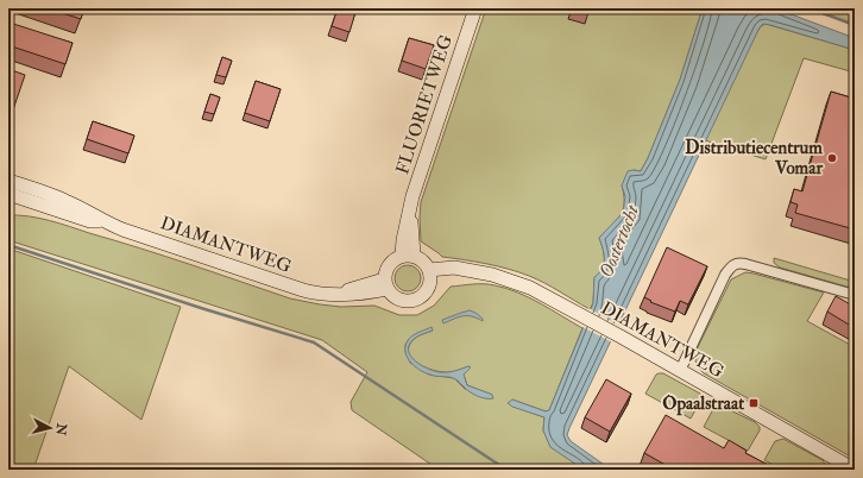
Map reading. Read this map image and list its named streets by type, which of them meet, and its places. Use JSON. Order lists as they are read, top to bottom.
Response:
{
  "streets": {
    "street": ["FLUORIETWEG", "DIAMANTWEG"]
  },
  "crossings": [
    ["FLUORIETWEG", "DIAMANTWEG"]
  ],
  "water": ["Oostertocht"],
  "places": {
    "other": ["Distributiecentrum Vomar"],
    "transit": ["Opaalstraat"]
  },
  "north": "right"
}
